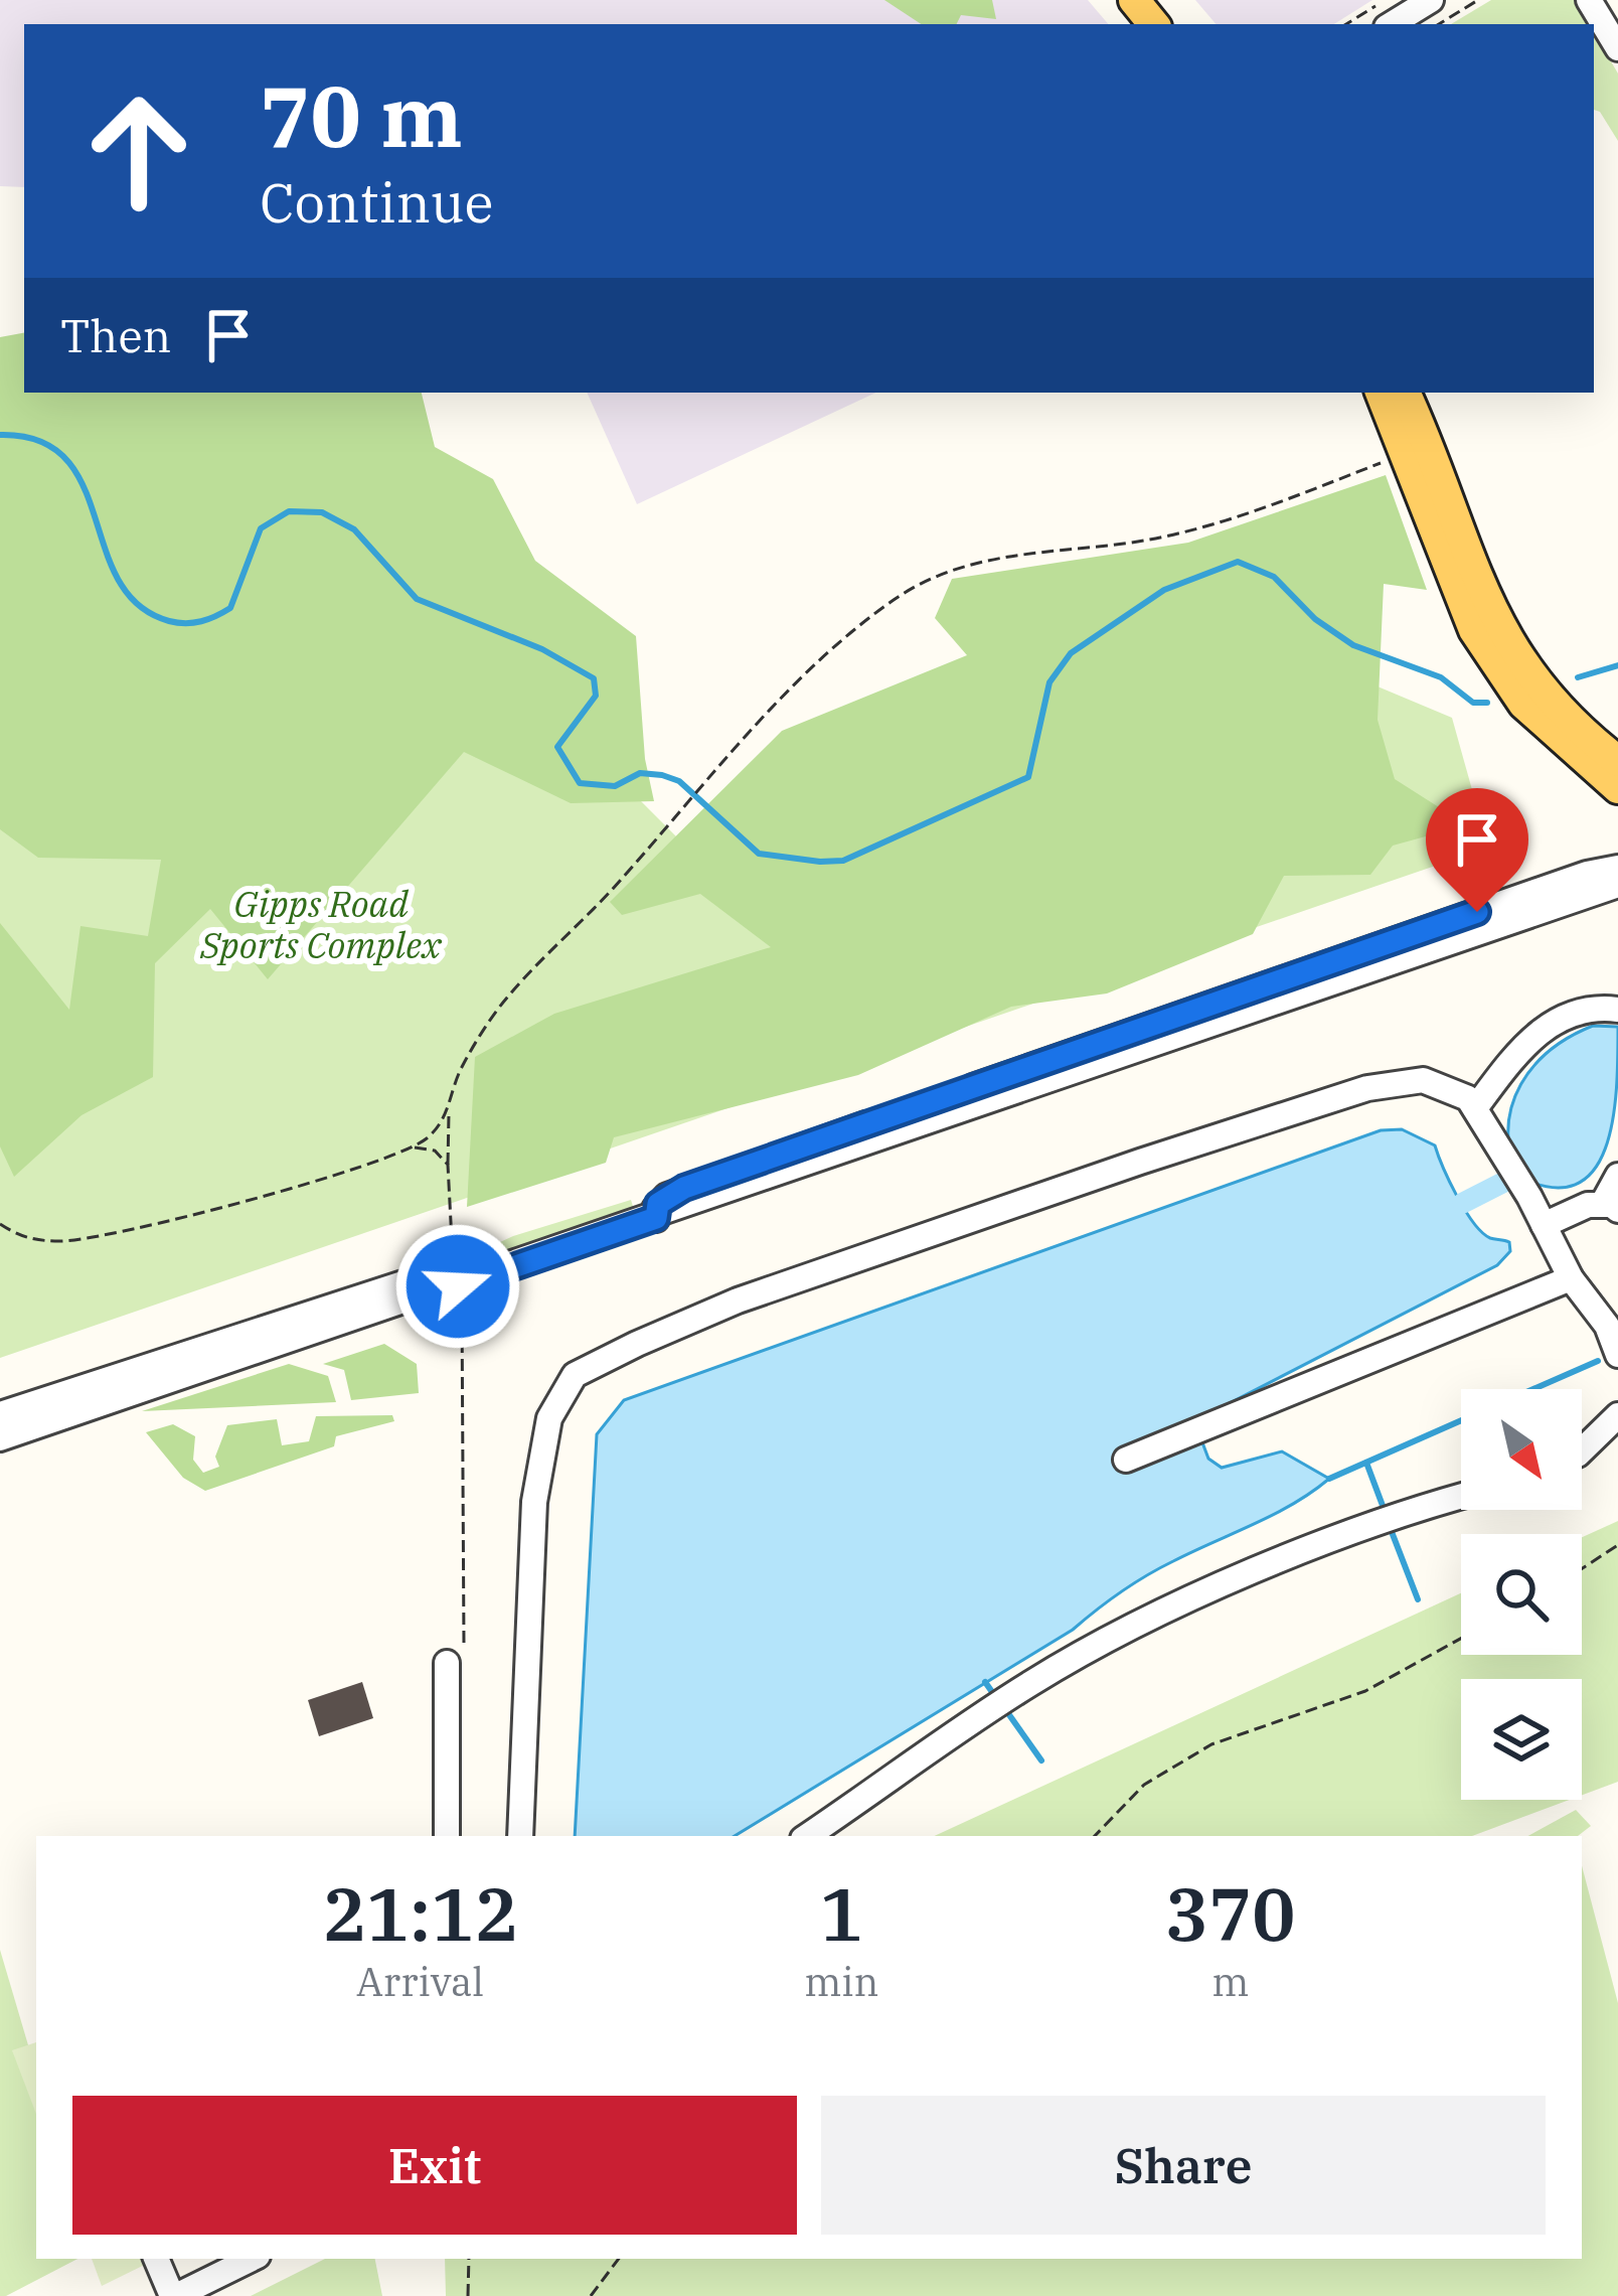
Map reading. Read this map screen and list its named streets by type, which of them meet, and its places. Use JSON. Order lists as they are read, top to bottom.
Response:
{
  "parks": ["Gipps Road Sports Complex"],
  "north": "bottom right",
  "page": {
    "turn": ["70 m", "Continue"],
    "then": "Then",
    "eta": [
      "21:12",
      "Arrival",
      "1",
      "min",
      "370",
      "m"
    ],
    "buttons": ["Exit", "Share"]
  }
}
